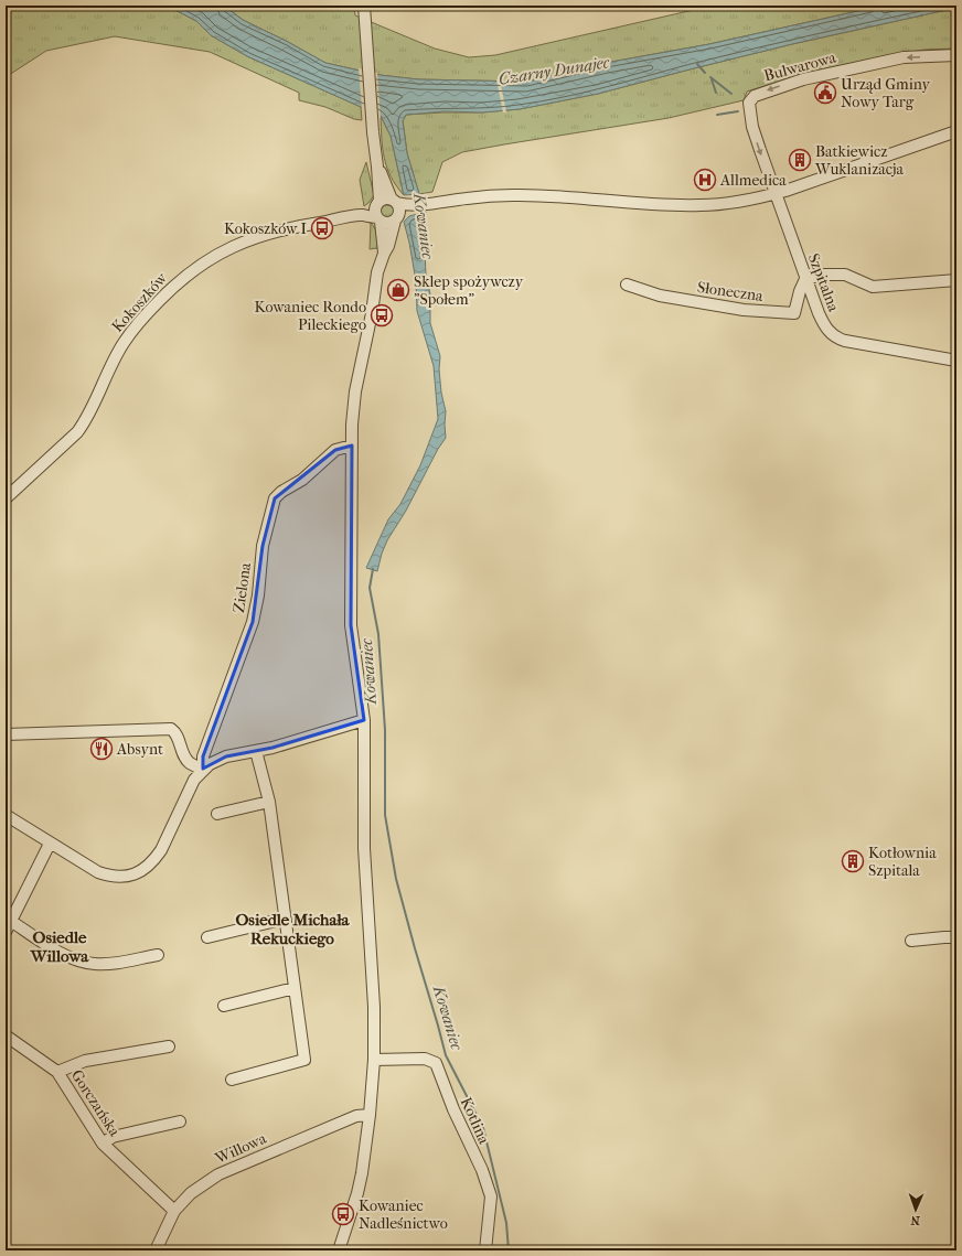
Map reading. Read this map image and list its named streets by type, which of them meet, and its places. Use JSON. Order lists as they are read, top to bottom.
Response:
{
  "streets": {
    "street": [
      "Bulwarowa",
      "Szpitalna",
      "Słoneczna",
      "Kokoszków",
      "Zielona",
      "Gorczańska",
      "Kotlina",
      "Willowa"
    ]
  },
  "crossings": [
    ["Bulwarowa", "Szpitalna"],
    ["Szpitalna", "Słoneczna"],
    ["Gorczańska", "Willowa"]
  ],
  "districts": ["Osiedle Michała Rekuckiego", "Osiedle Willowa"],
  "water": ["Czarny Dunajec", "Kowaniec"],
  "places": {
    "public building": ["Urząd Gminy Nowy Targ"],
    "building": ["Batkiewicz Wuklanizacja", "Kotłownia Szpitala"],
    "hospital": ["Allmedica"],
    "bus stop": ["Kokoszków I", "Kowaniec Rondo Pileckiego", "Kowaniec Nadleśnictwo"],
    "shop": ["Sklep spożywczy \"Społem\""],
    "restaurant": ["Absynt"]
  },
  "north": "bottom"
}
